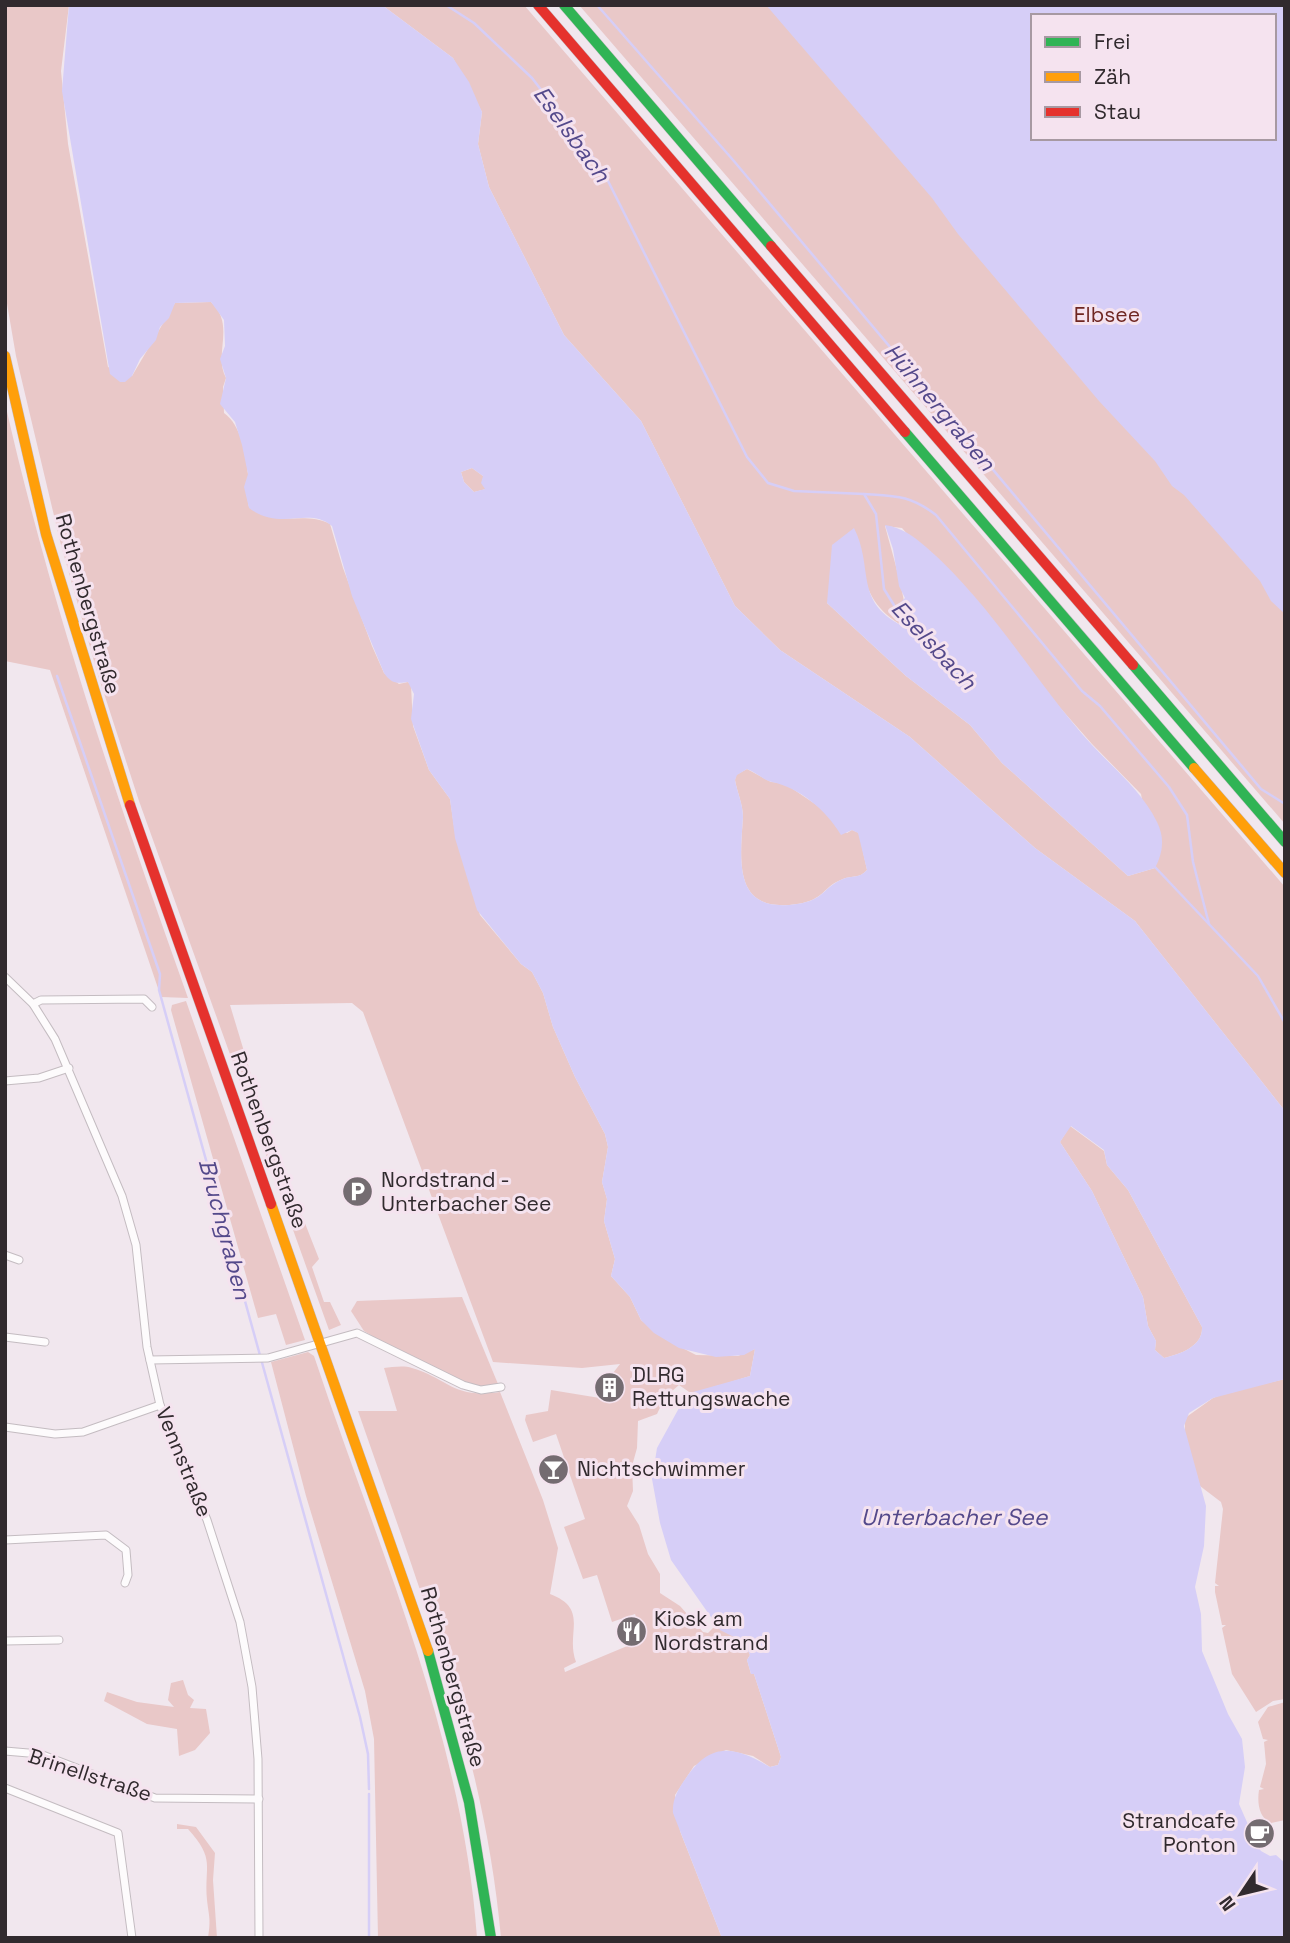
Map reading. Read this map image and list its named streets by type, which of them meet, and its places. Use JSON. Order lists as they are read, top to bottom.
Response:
{
  "streets": {
    "main road": ["Rothenbergstraße"],
    "street": ["Vennstraße", "Brinellstraße"]
  },
  "crossings": [
    ["Vennstraße", "Brinellstraße"]
  ],
  "water": [
    "Eselsbach",
    "Hühnergraben",
    "Bruchgraben",
    "Unterbacher See"
  ],
  "parks": ["Elbsee"],
  "places": {
    "parking": ["Nordstrand - Unterbacher See"],
    "building": ["DLRG Rettungswache"],
    "bar": ["Nichtschwimmer"],
    "restaurant": ["Kiosk am Nordstrand"],
    "cafe": ["Strandcafe Ponton"]
  },
  "legend": ["Frei", "Zäh", "Stau"],
  "north": "bottom left"
}
